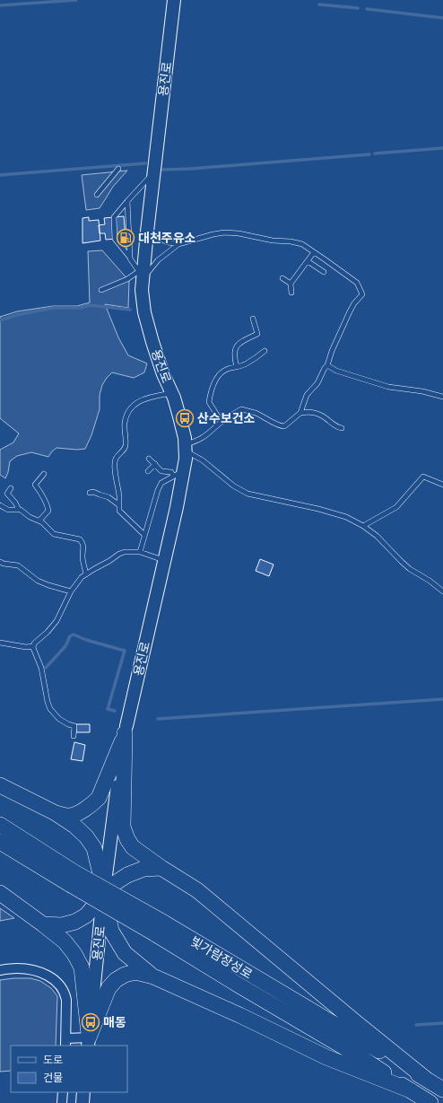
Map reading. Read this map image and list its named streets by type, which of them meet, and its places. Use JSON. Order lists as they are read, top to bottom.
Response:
{
  "streets": {
    "highway": ["빛가람장성로"],
    "main road": ["용진로"]
  },
  "places": {
    "fuel station": ["대천주유소"],
    "bus stop": ["산수보건소", "매동"]
  },
  "legend": ["도로", "건물"]
}
